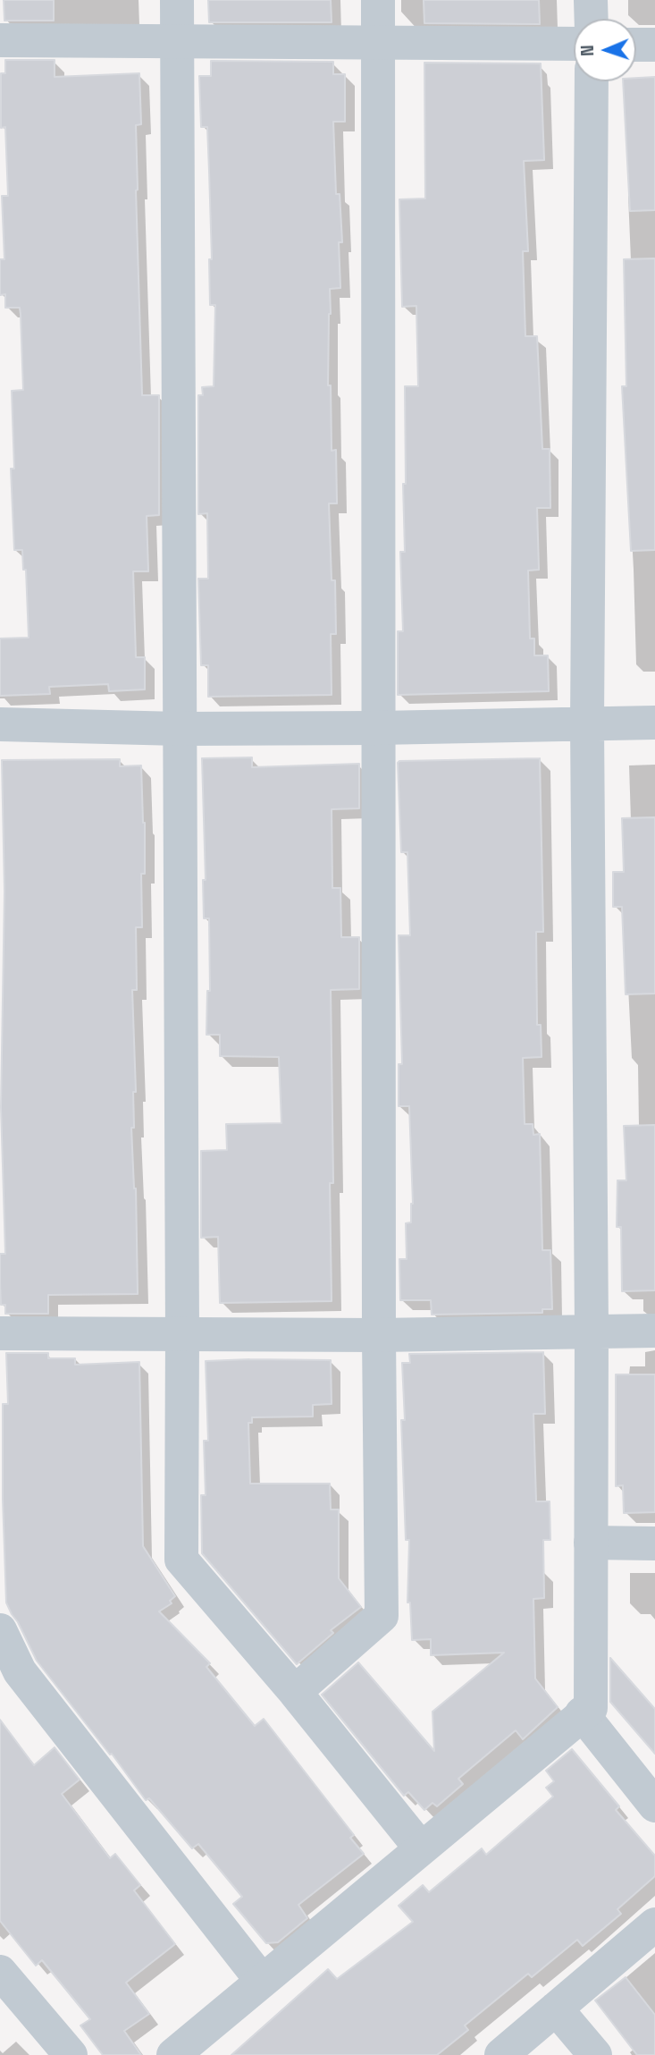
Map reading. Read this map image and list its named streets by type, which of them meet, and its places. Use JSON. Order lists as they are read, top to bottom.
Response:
{
  "north": "left"
}
